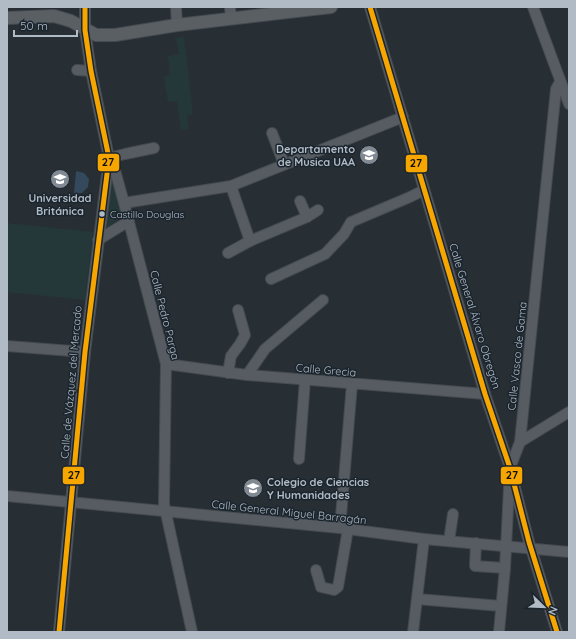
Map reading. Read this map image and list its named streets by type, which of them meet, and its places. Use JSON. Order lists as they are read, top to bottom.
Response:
{
  "streets": {
    "street": [
      "Calle Pedro Parga",
      "Calle General Álvaro Obregón",
      "Calle Vasco de Gama",
      "Calle Grecia",
      "Calle de Vázquez del Mercado",
      "Calle General Miguel Barragán"
    ]
  },
  "crossings": [
    ["Calle Pedro Parga", "Calle Grecia"],
    ["Calle Pedro Parga", "Calle de Vázquez del Mercado"],
    ["Calle Pedro Parga", "Calle General Miguel Barragán"],
    ["Calle General Álvaro Obregón", "Calle Vasco de Gama"],
    ["Calle General Álvaro Obregón", "Calle Grecia"],
    ["Calle General Álvaro Obregón", "Calle General Miguel Barragán"],
    ["Calle Vasco de Gama", "Calle General Miguel Barragán"],
    ["Calle de Vázquez del Mercado", "Calle General Miguel Barragán"]
  ],
  "places": {
    "school or university": ["Departamento de Musica UAA", "Universidad Británica", "Colegio de Ciencias Y Humanidades"],
    "other": ["Castillo Douglas"]
  },
  "lines": ["transit line 27"],
  "scale_bar": "50 m",
  "north": "bottom right"
}
